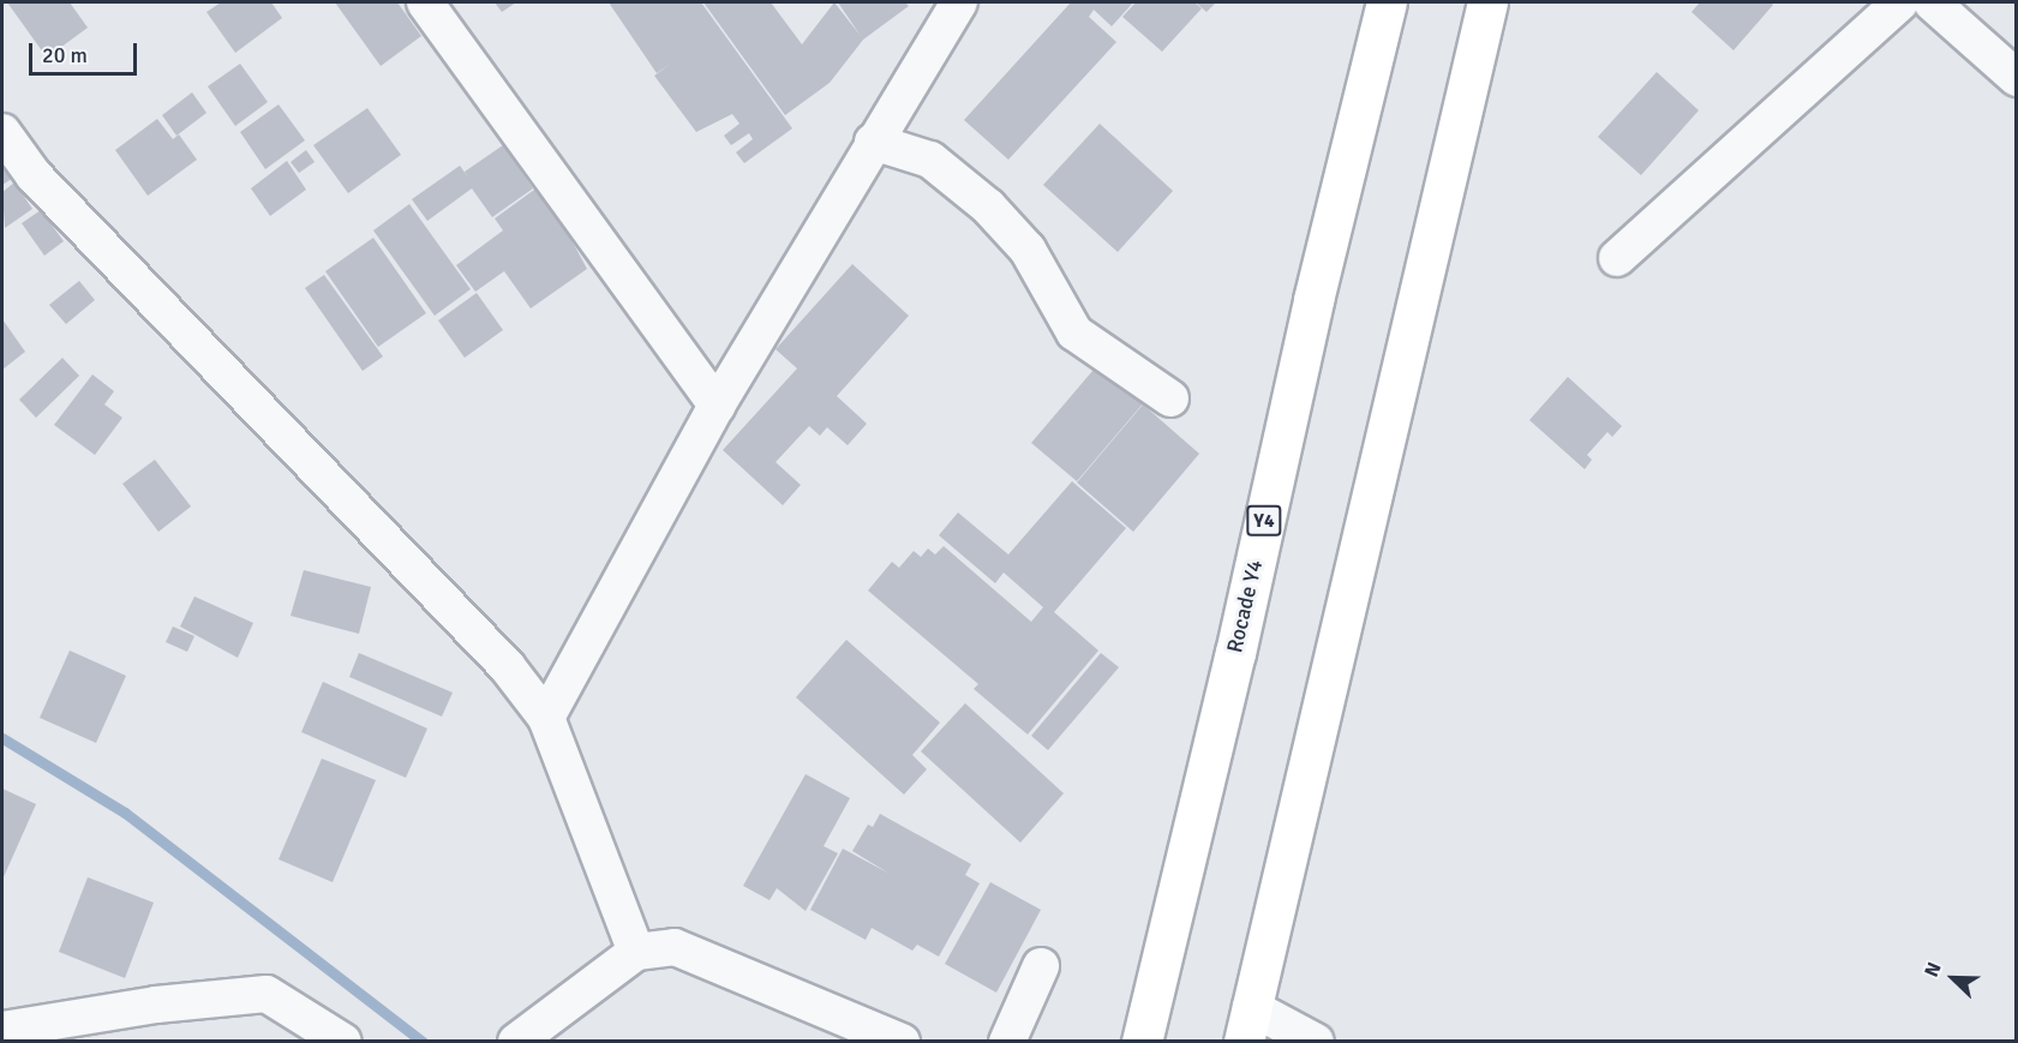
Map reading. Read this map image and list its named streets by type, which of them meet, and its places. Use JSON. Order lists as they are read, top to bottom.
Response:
{
  "streets": {
    "highway": ["Y4", "Rocade Y4"]
  },
  "scale_bar": "20 m",
  "north": "top left"
}
